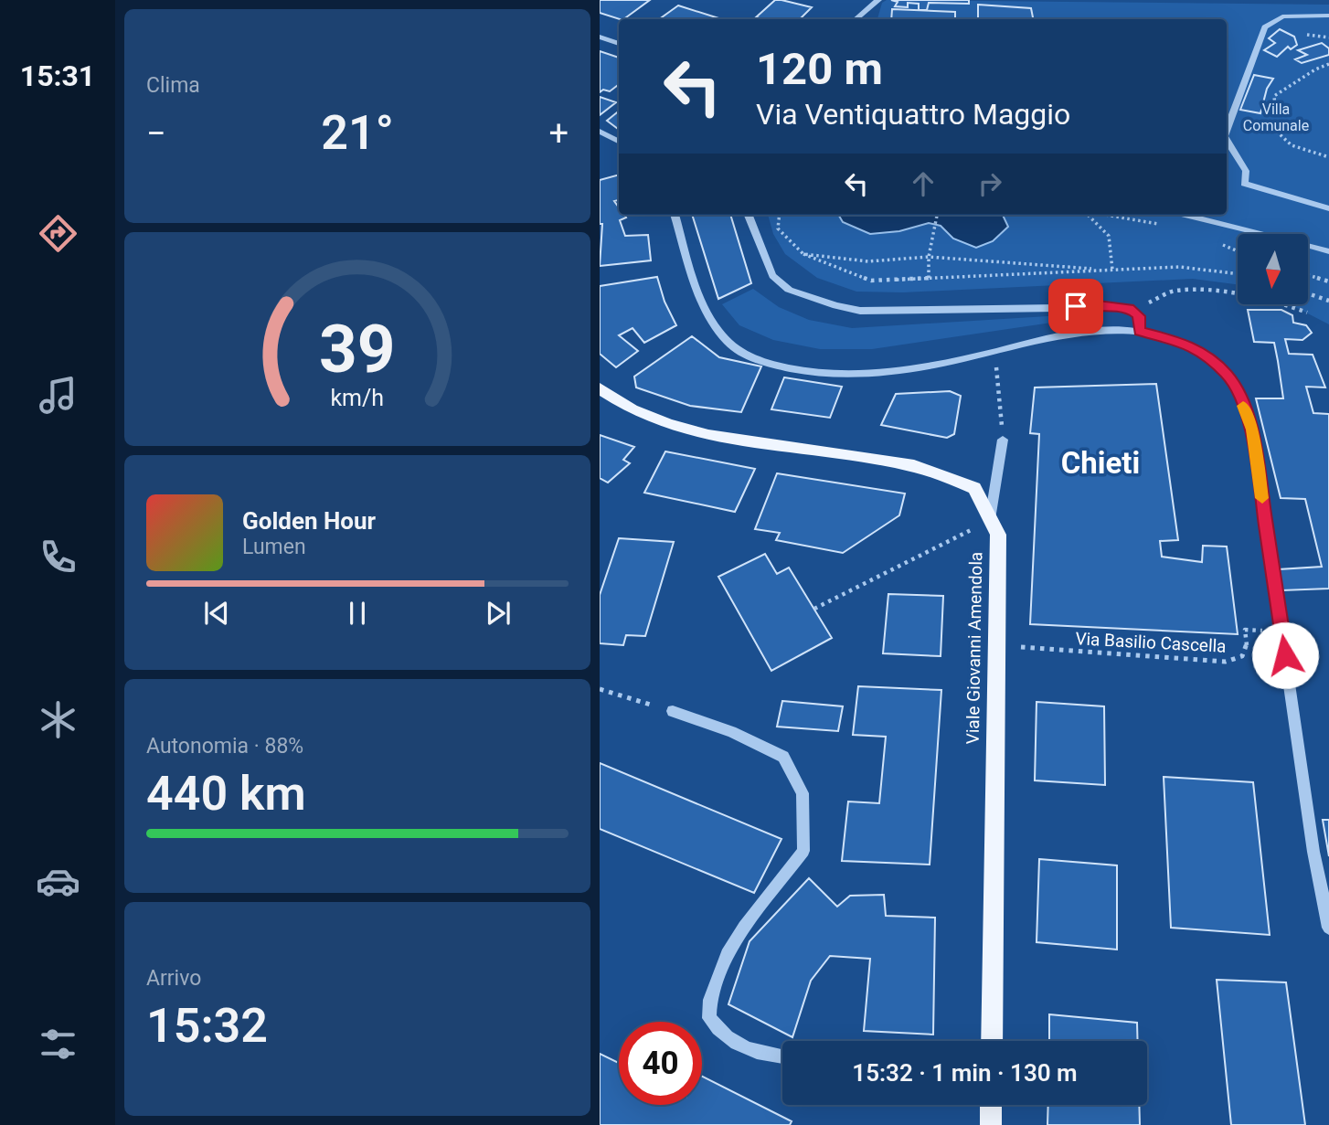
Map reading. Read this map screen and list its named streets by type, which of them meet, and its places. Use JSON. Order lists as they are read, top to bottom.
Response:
{
  "streets": {
    "main road": ["Viale Giovanni Amendola"],
    "path": ["Via Basilio Cascella"]
  },
  "districts": ["Chieti"],
  "parks": ["Villa Comunale"],
  "north": "bottom",
  "page": {
    "tabs": "15:31",
    "tile": [
      "Clima",
      ["Autonomia · 88%", "440 km"],
      ["Arrivo", "15:32"]
    ],
    "turn": ["120 m", "Via Ventiquattro Maggio"],
    "heat": ["−", "21°", "+"],
    "song": ["Golden Hour", "Lumen"],
    "limit": "40",
    "trip": "15:32 · 1 min · 130 m",
    "gauge": ["39", "km/h"]
  }
}
